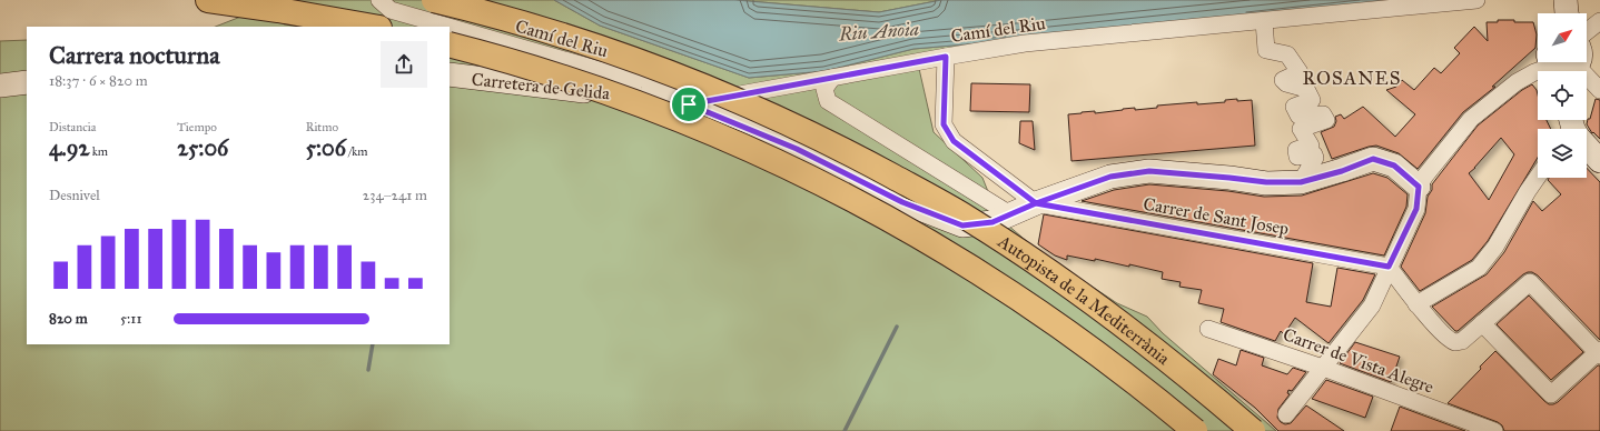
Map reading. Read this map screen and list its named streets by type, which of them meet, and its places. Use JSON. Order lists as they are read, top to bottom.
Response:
{
  "streets": {
    "highway": ["Autopista de la Mediterrània"],
    "street": [
      "Camí del Riu",
      "Carretera de Gelida",
      "Carrer de Sant Josep",
      "Carrer de Vista Alegre"
    ]
  },
  "crossings": [
    ["Camí del Riu", "Carretera de Gelida"],
    ["Carretera de Gelida", "Carrer de Sant Josep"]
  ],
  "districts": ["ROSANES"],
  "water": ["Riu Anoia"],
  "north": "top right",
  "page": {
    "heading": ["Carrera nocturna", "18:37 · 6 × 820 m"],
    "stats": [
      ["Distancia", "4.92 km"],
      ["Tiempo", "25:06"],
      ["Ritmo", "5:06 /km"]
    ],
    "chart": ["Desnivel", "234–241 m"],
    "list": [
      {
        "name": "820 m",
        "note": "5:11"
      }
    ]
  }
}
